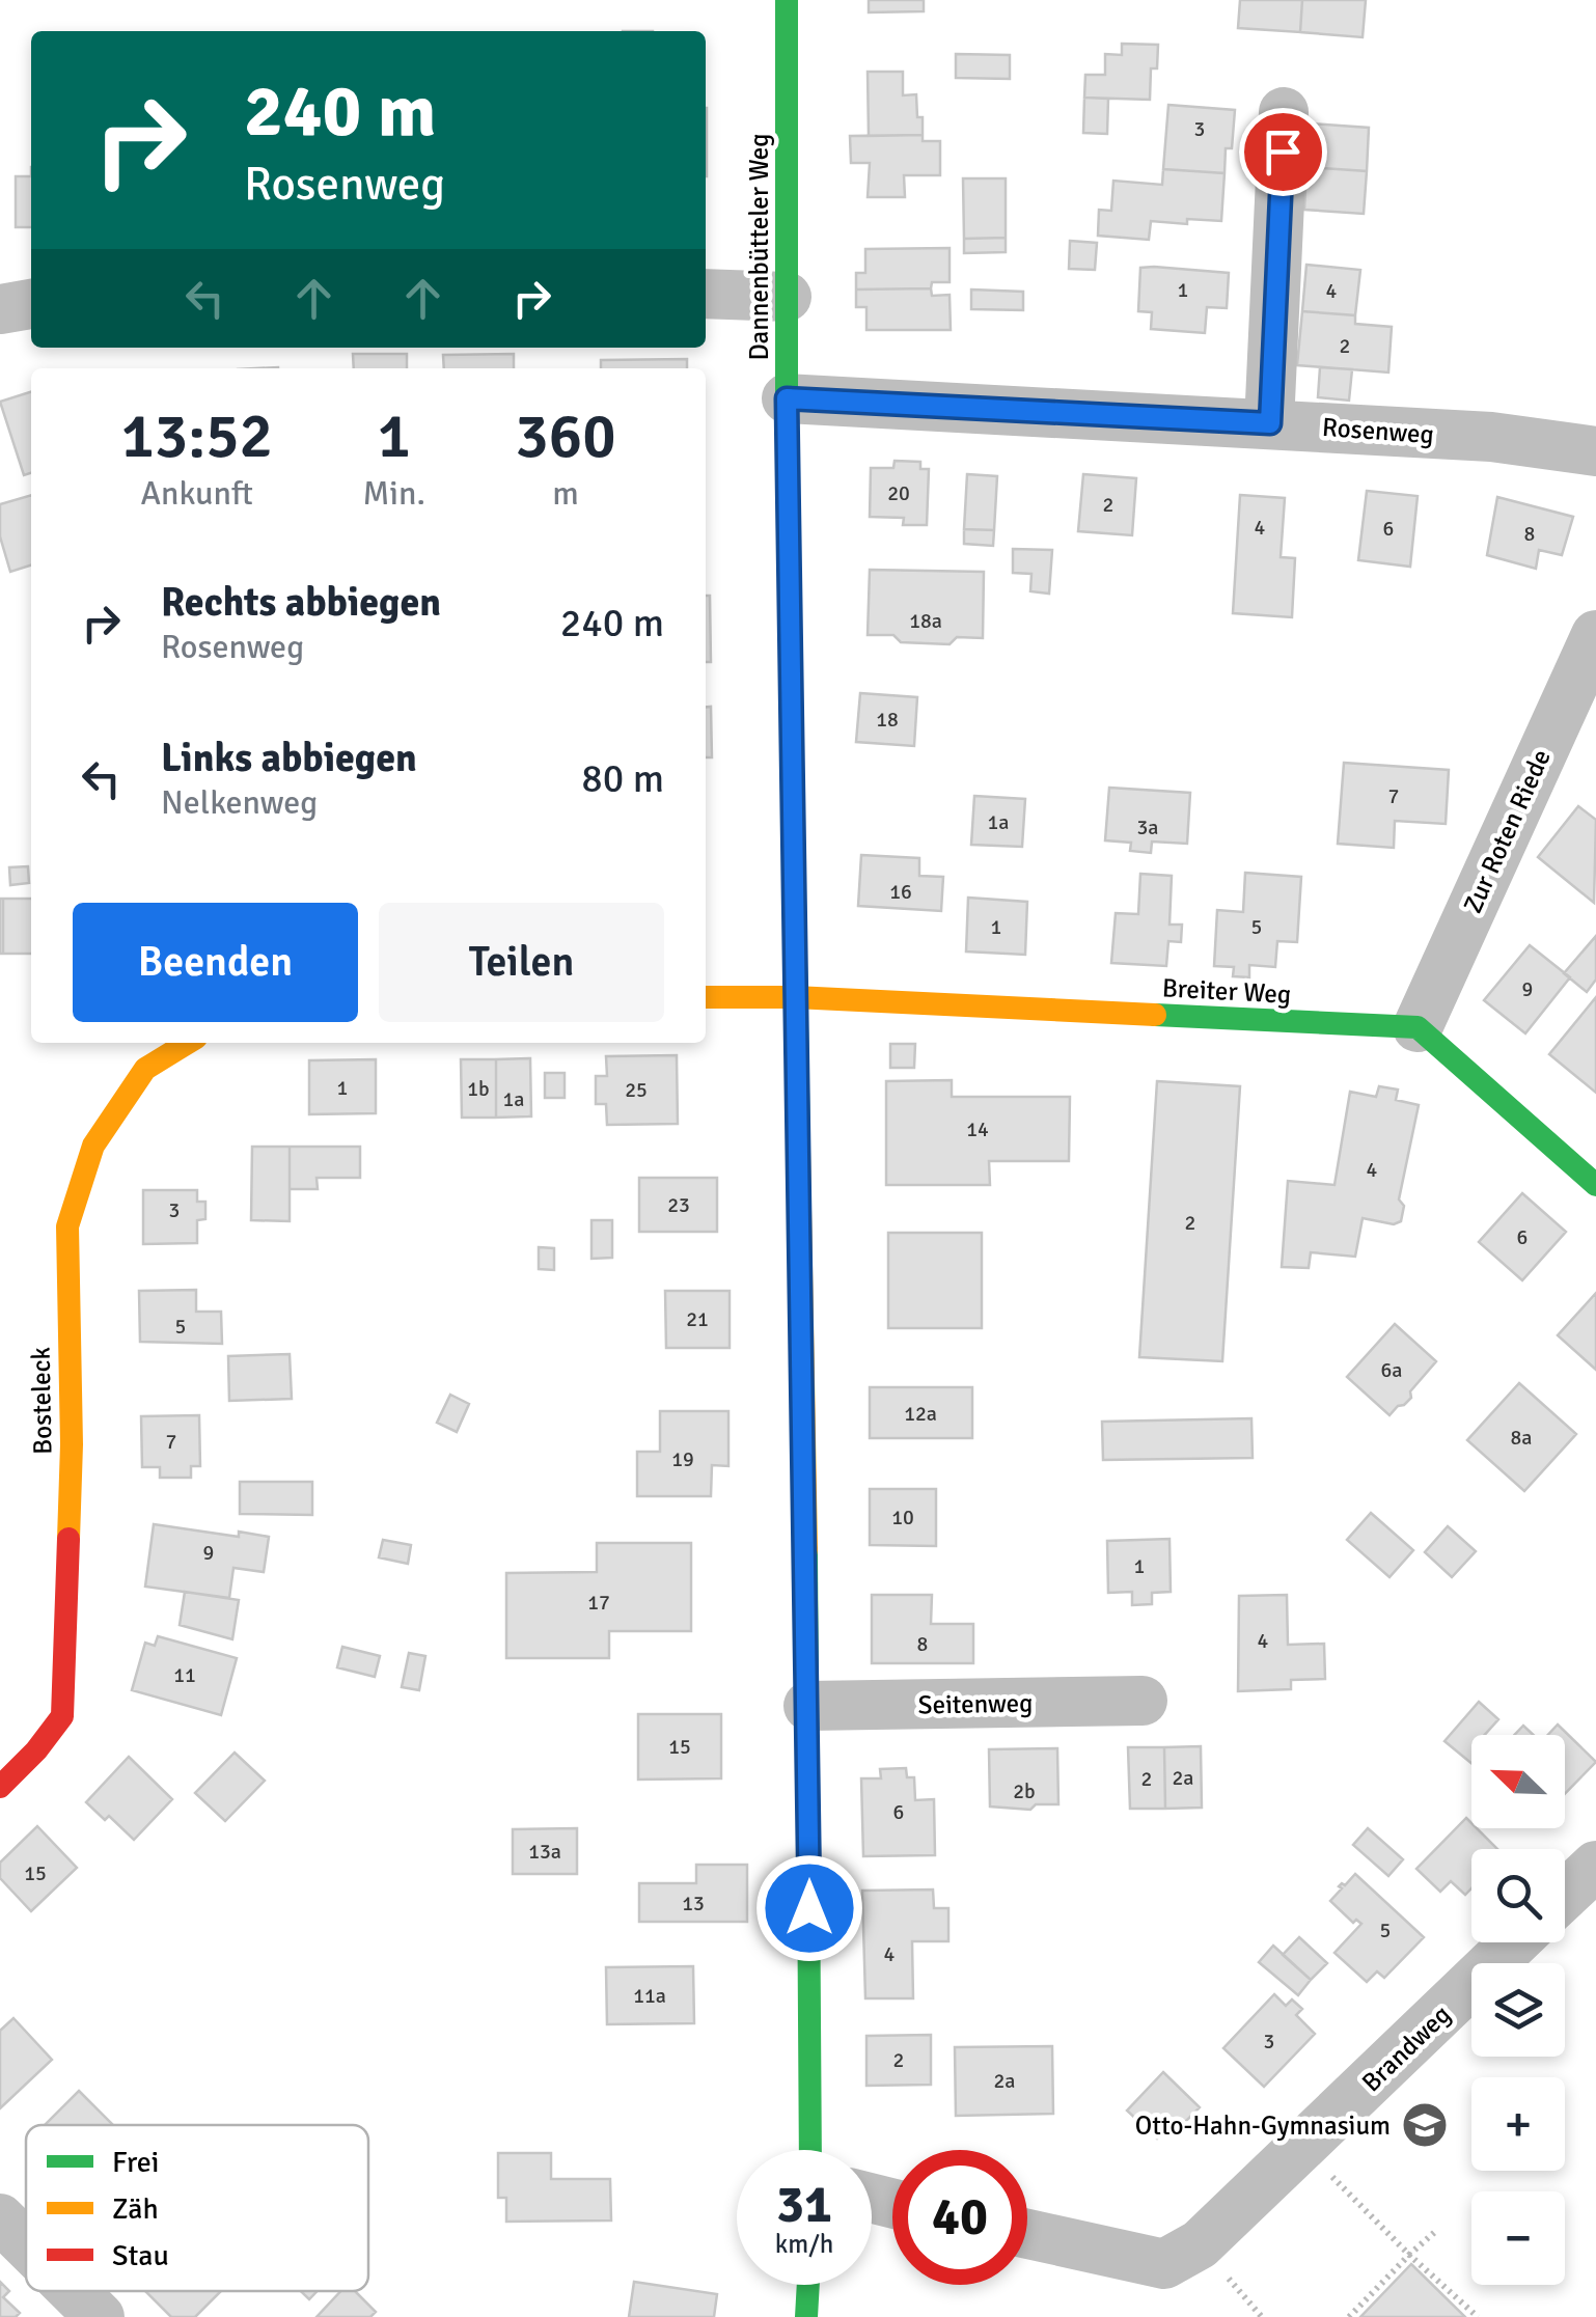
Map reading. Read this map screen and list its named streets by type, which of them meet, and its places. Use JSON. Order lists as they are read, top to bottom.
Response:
{
  "streets": {
    "street": [
      "Dannenbütteler Weg",
      "Rosenweg",
      "Zur Roten Riede",
      "Breiter Weg",
      "Bosteleck",
      "Seitenweg",
      "Brandweg"
    ]
  },
  "crossings": [
    ["Dannenbütteler Weg", "Rosenweg"],
    ["Dannenbütteler Weg", "Breiter Weg"],
    ["Dannenbütteler Weg", "Seitenweg"],
    ["Zur Roten Riede", "Breiter Weg"]
  ],
  "places": {
    "school or university": ["Otto-Hahn-Gymnasium"]
  },
  "house_numbers": [
    "3",
    "1",
    "4",
    "2",
    "20",
    "2",
    "4",
    "6",
    "8",
    "18a",
    "18",
    "7",
    "1a",
    "3a",
    "16",
    "1",
    "5",
    "9",
    "1",
    "1b",
    "25",
    "1a",
    "14",
    "4",
    "23",
    "3",
    "2",
    "6",
    "21",
    "5",
    "6a",
    "12a",
    "8a",
    "7",
    "19",
    "10",
    "9",
    "1",
    "17",
    "4",
    "8",
    "11",
    "15",
    "2a",
    "2",
    "2b",
    "6",
    "13a",
    "15",
    "13",
    "5",
    "4",
    "11a",
    "3",
    "2",
    "2a"
  ],
  "legend": ["Frei", "Zäh", "Stau"],
  "north": "top left",
  "page": {
    "turn": ["240 m", "Rosenweg"],
    "eta": [
      "13:52",
      "Ankunft",
      "1",
      "Min.",
      "360",
      "m"
    ],
    "list": [
      {
        "name": "Rechts abbiegen",
        "note": "Rosenweg",
        "value": "240 m"
      },
      {
        "name": "Links abbiegen",
        "note": "Nelkenweg",
        "value": "80 m"
      }
    ],
    "buttons": ["Beenden", "Teilen"],
    "map_buttons": ["+", "−"],
    "speed": "31 km/h",
    "limit": "40"
  }
}
